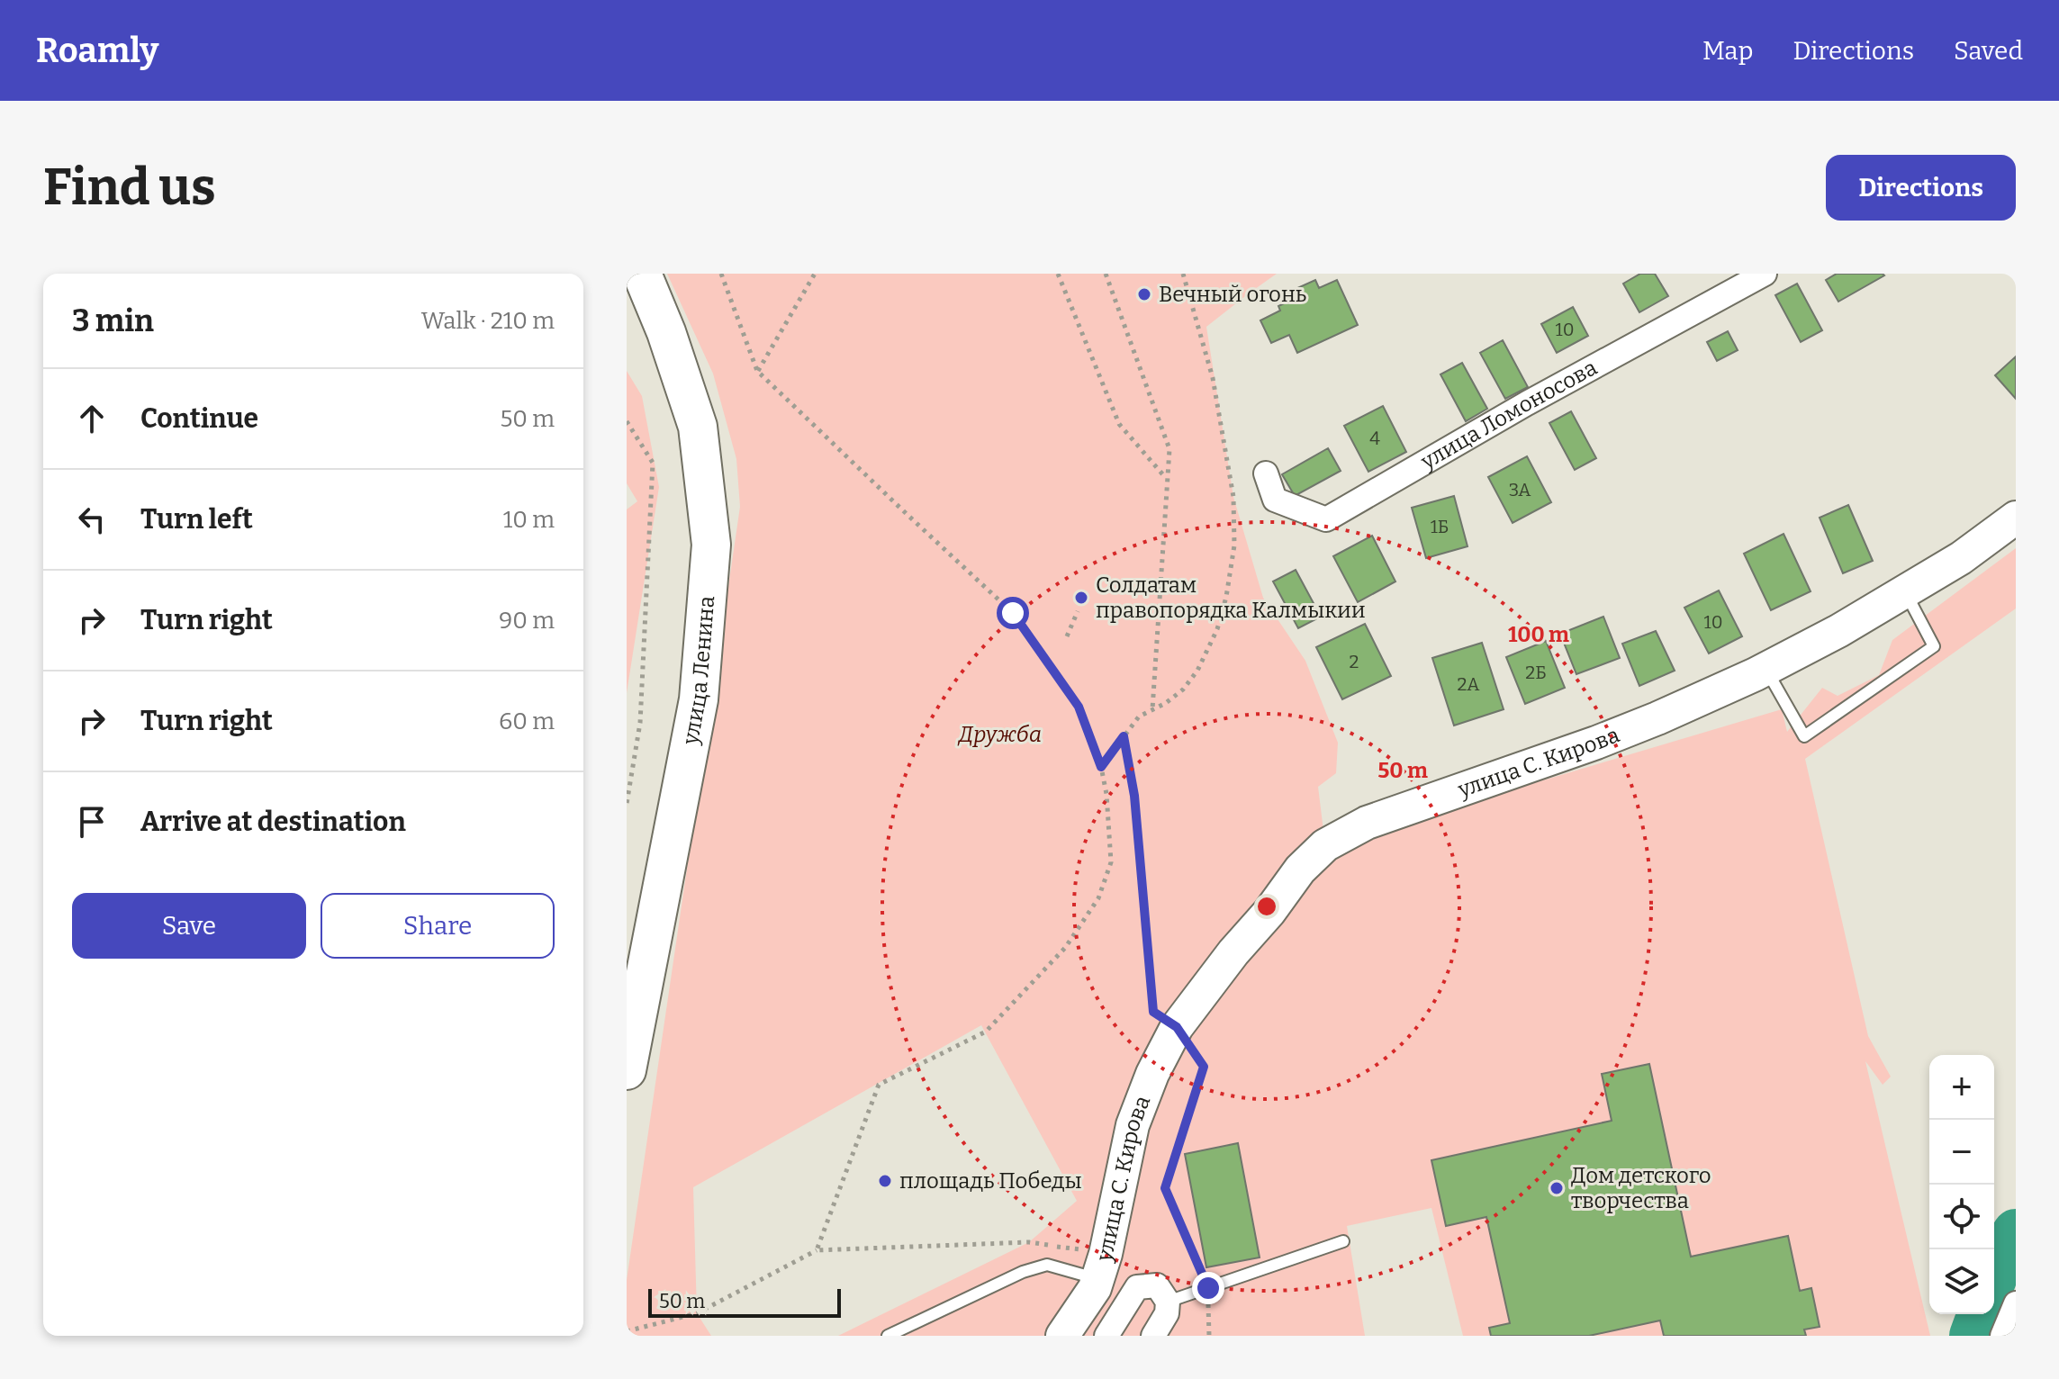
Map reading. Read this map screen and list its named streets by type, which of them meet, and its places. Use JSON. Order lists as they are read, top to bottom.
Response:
{
  "streets": {
    "main road": ["улица Ленина", "улица С. Кирова"],
    "street": ["улица Ломоносова"]
  },
  "parks": ["Дружба"],
  "places": [
    "Вечный огонь",
    "Солдатам правопорядка Калмыкии",
    "площадь Победы",
    "Дом детского творчества"
  ],
  "house_numbers": [
    "10",
    "4",
    "3А",
    "1Б",
    "10",
    "2",
    "2Б",
    "2А"
  ],
  "scale_bar": "50 m",
  "page": {
    "header": "Roamly",
    "nav": ["Map", "Directions", "Saved"],
    "buttons": [
      "Directions",
      ["Save", "Share"]
    ],
    "title": "Find us",
    "heading": ["3 min", "Walk · 210 m"],
    "list": [
      ["Continue", "50 m"],
      ["Turn left", "10 m"],
      ["Turn right", "90 m"],
      ["Turn right", "60 m"],
      "Arrive at destination"
    ],
    "map_buttons": ["+", "−"],
    "scale": "50 m"
  },
  "rings": ["100 m", "50 m"]
}
